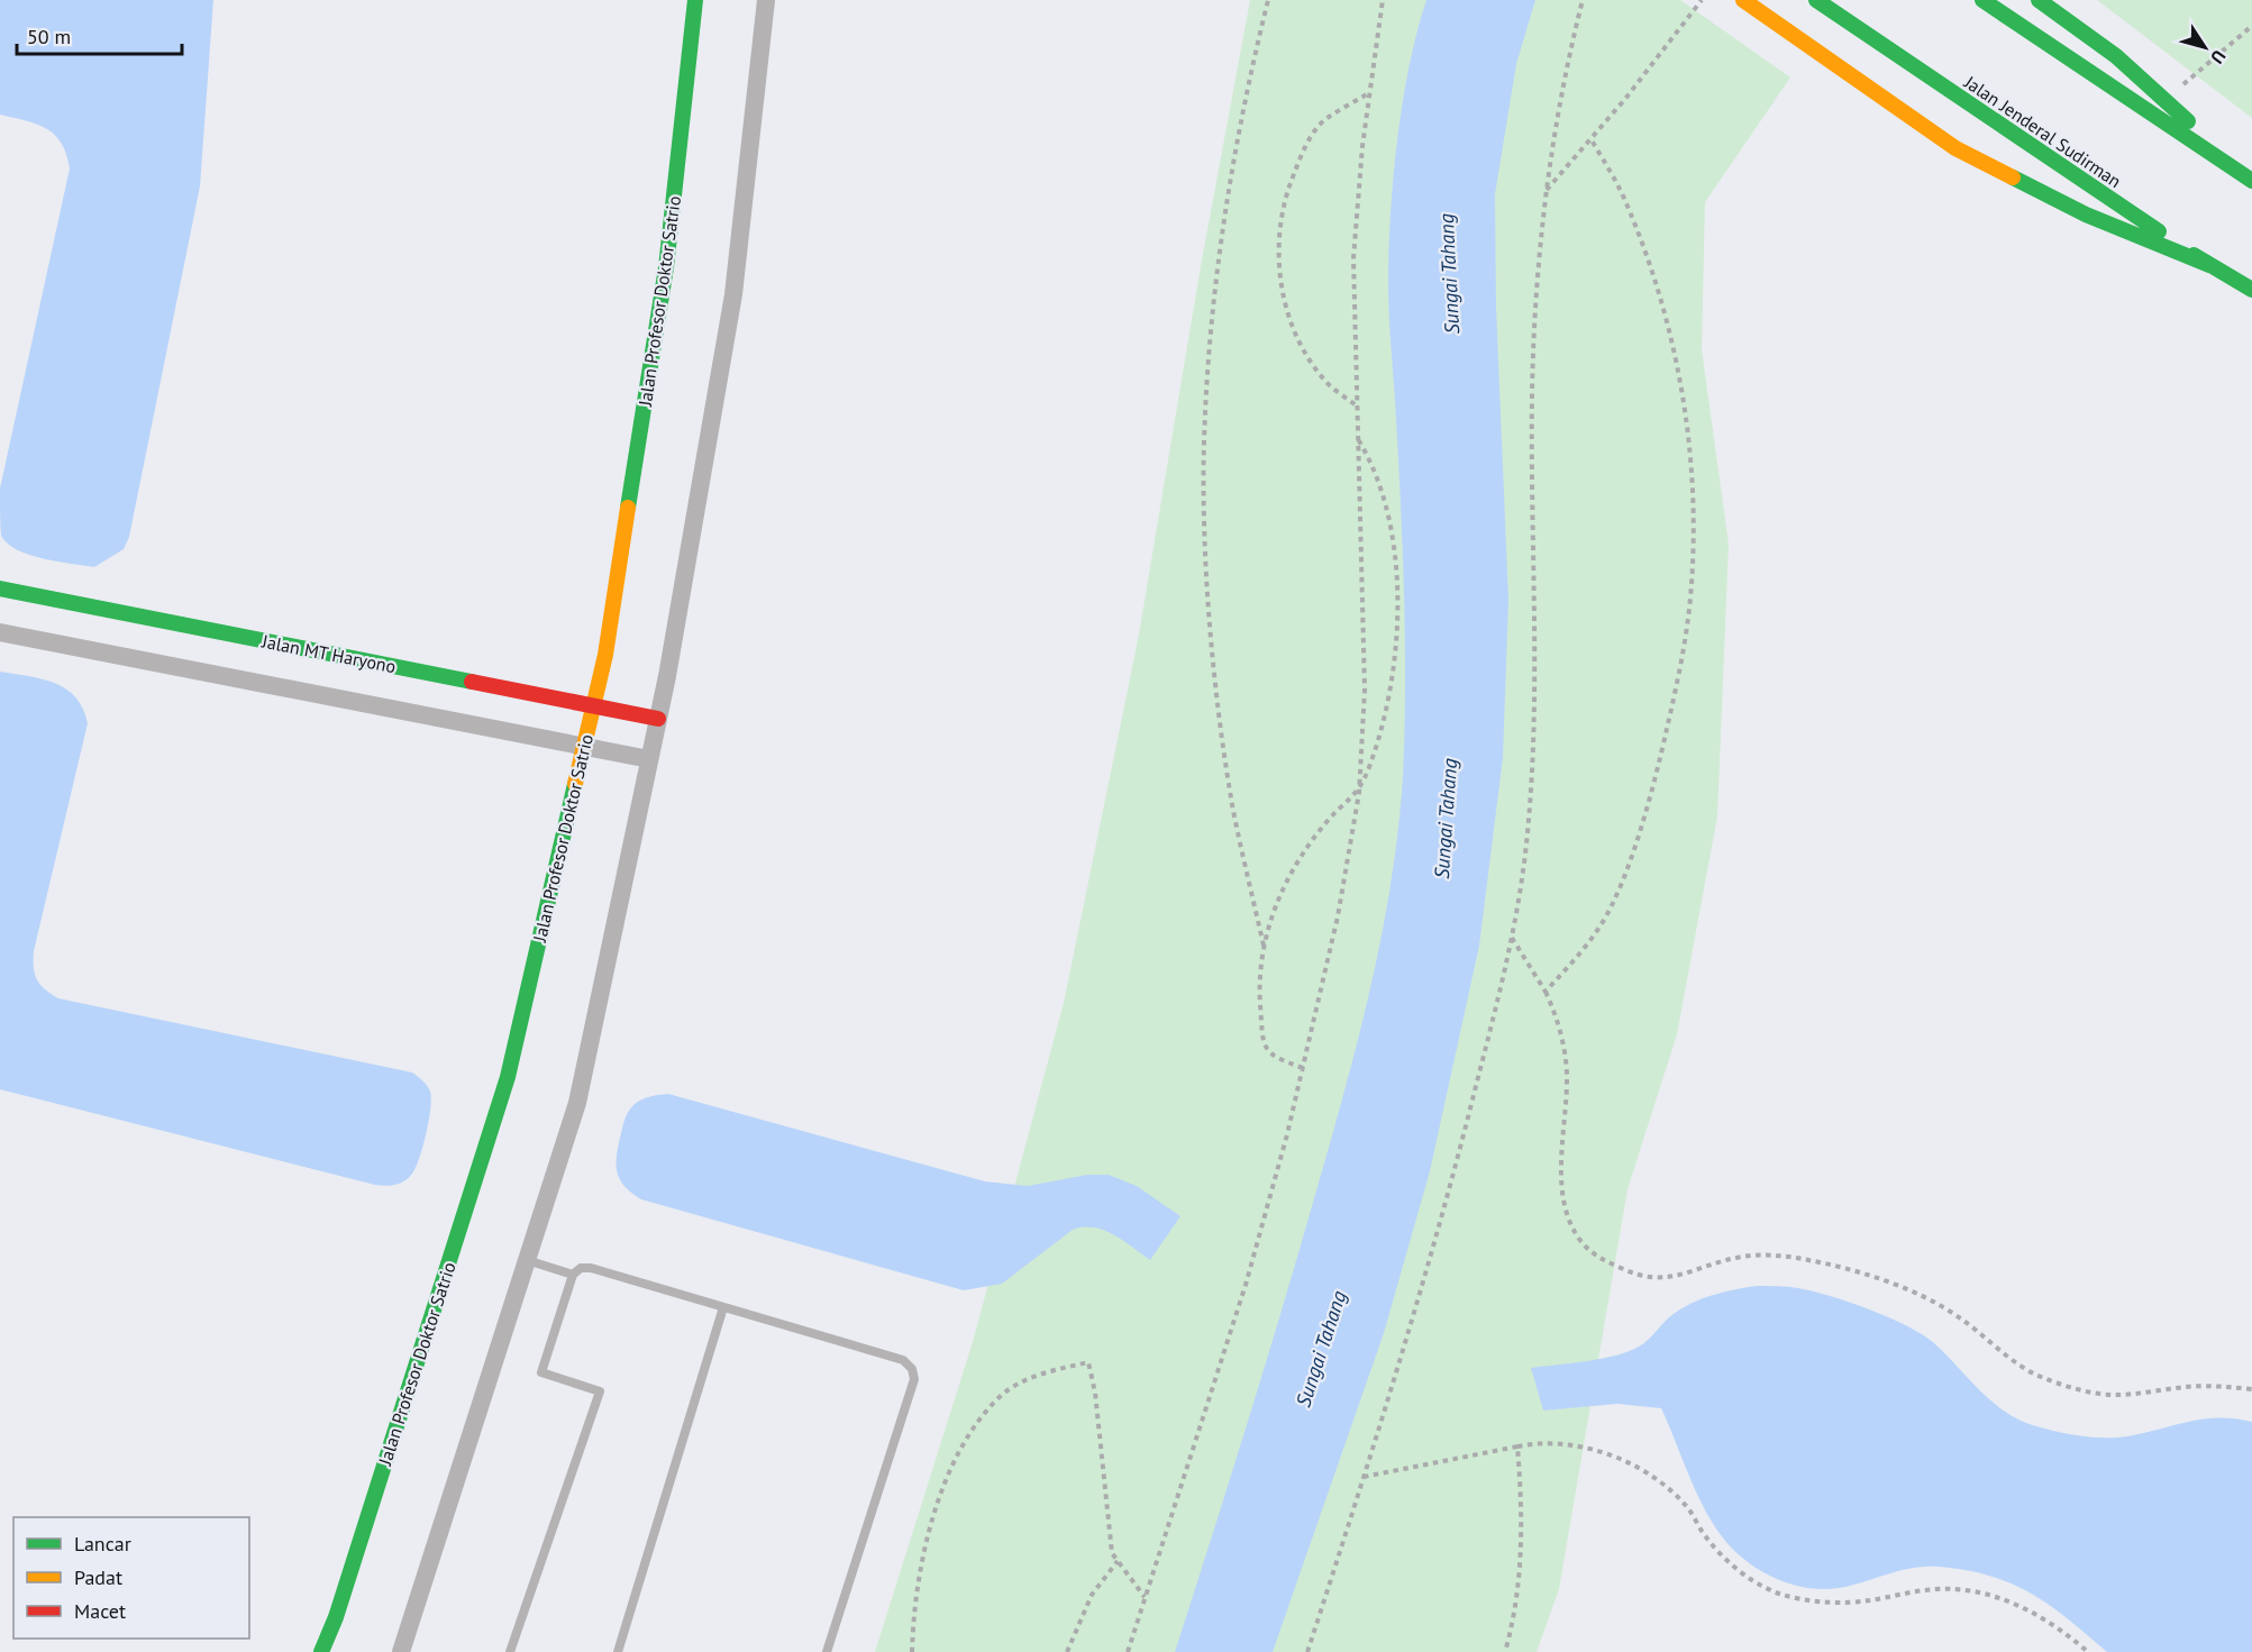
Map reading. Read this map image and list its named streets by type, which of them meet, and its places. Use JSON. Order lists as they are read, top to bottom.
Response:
{
  "streets": {
    "street": ["Jalan Jenderal Sudirman", "Jalan Profesor Doktor Satrio", "Jalan MT Haryono"]
  },
  "crossings": [
    ["Jalan Profesor Doktor Satrio", "Jalan MT Haryono"]
  ],
  "water": ["Sungai Tahang"],
  "legend": ["Lancar", "Padat", "Macet"],
  "scale_bar": "50 m",
  "north": "bottom right"
}
